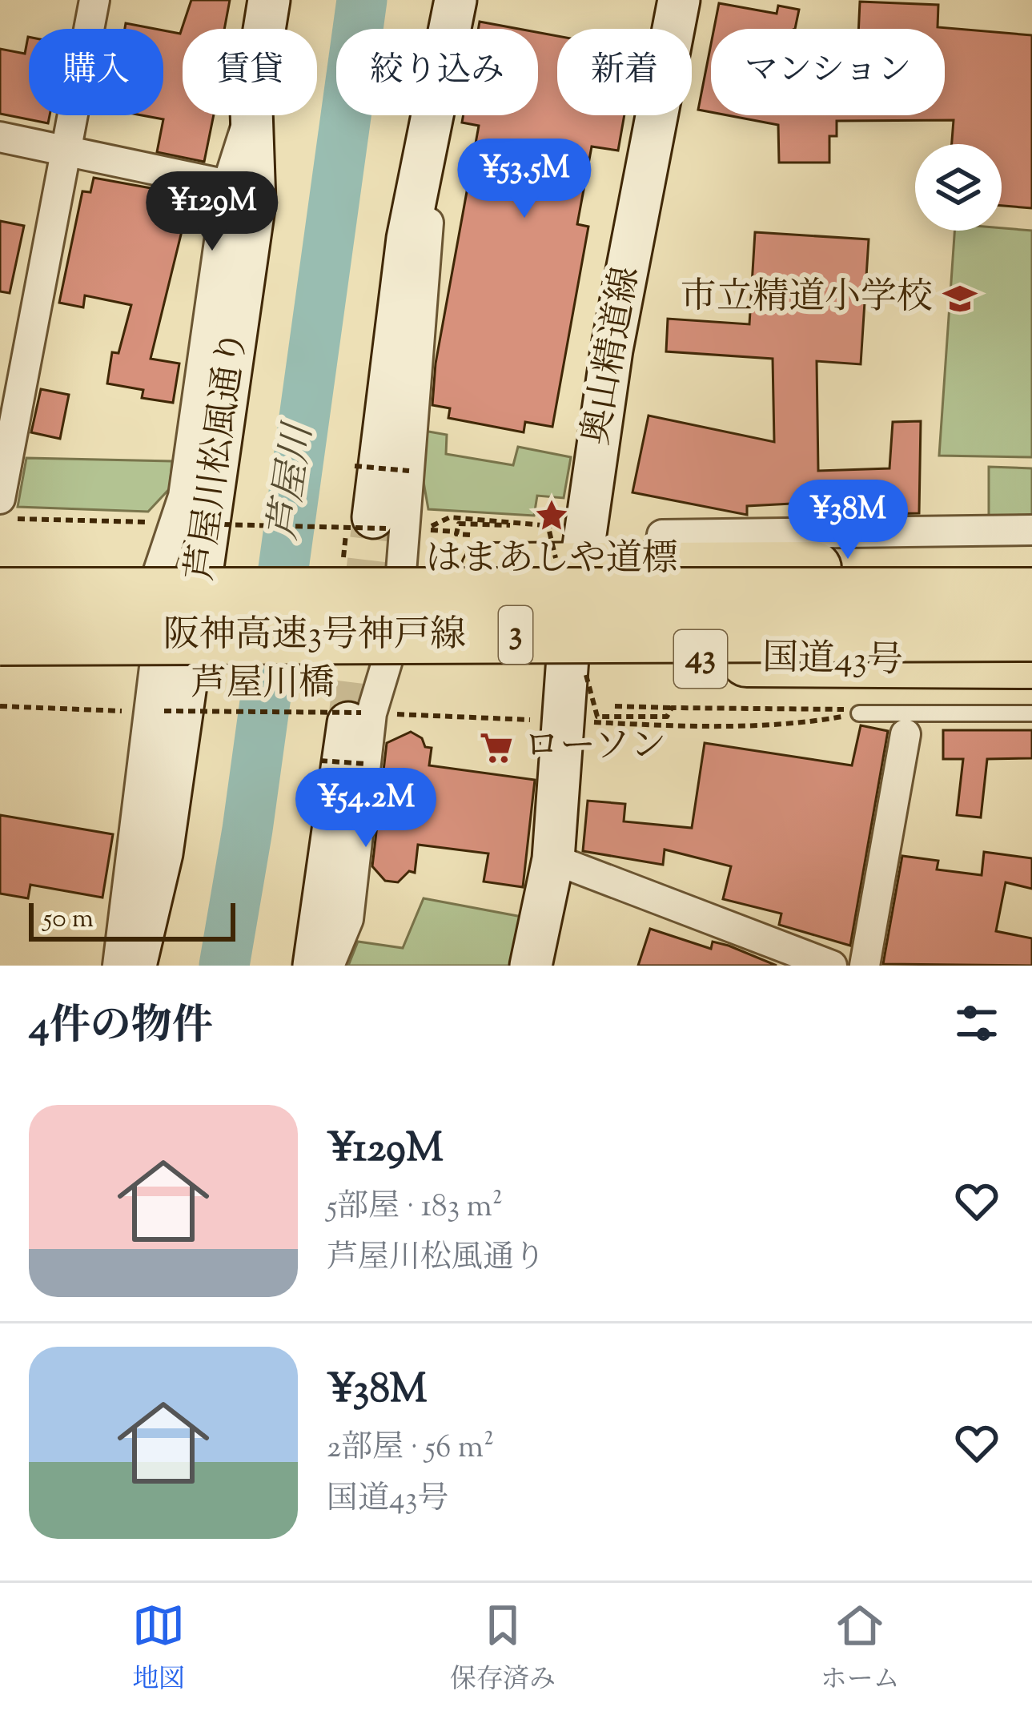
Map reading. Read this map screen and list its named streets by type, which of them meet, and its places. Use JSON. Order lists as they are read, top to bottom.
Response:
{
  "streets": {
    "highway": [
      "3",
      "阪神高速3号神戸線",
      "43",
      "国道43号"
    ],
    "street": ["奥山精道線", "芦屋川松風通り"],
    "path": ["芦屋川橋"]
  },
  "crossings": [
    ["奥山精道線", "国道43号"],
    ["奥山精道線", "芦屋川橋"]
  ],
  "water": ["芦屋川"],
  "places": {
    "school or university": ["市立精道小学校"],
    "place": ["はまあしや道標"],
    "supermarket": ["ローソン"]
  },
  "scale_bar": "50 m",
  "page": {
    "chip": [
      "購入",
      "賃貸",
      "絞り込み",
      "新着",
      "マンション"
    ],
    "price": [
      "¥53.5M",
      "¥129M",
      "¥38M",
      "¥54.2M"
    ],
    "scale": "50 m",
    "heading": "4件の物件",
    "list": [
      {
        "name": "¥129M",
        "note": "5部屋 · 183 m² · 芦屋川松風通り"
      },
      {
        "name": "¥38M",
        "note": "2部屋 · 56 m² · 国道43号"
      }
    ],
    "tabs": ["地図", "保存済み", "ホーム"]
  }
}
